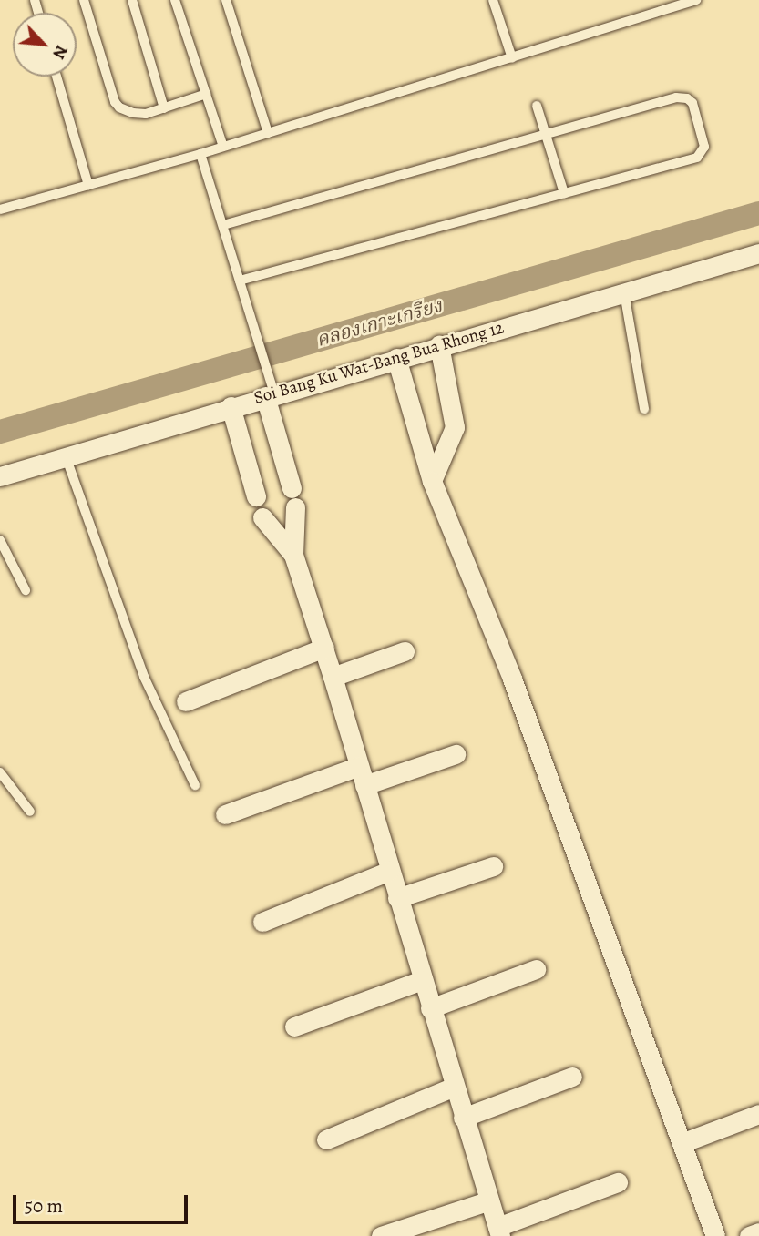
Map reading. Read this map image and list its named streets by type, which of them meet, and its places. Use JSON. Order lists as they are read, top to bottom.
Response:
{
  "streets": {
    "street": ["Soi Bang Ku Wat-Bang Bua Rhong 12"]
  },
  "water": ["คลองเกาะเกรียง"],
  "scale_bar": "50 m",
  "north": "bottom right"
}
